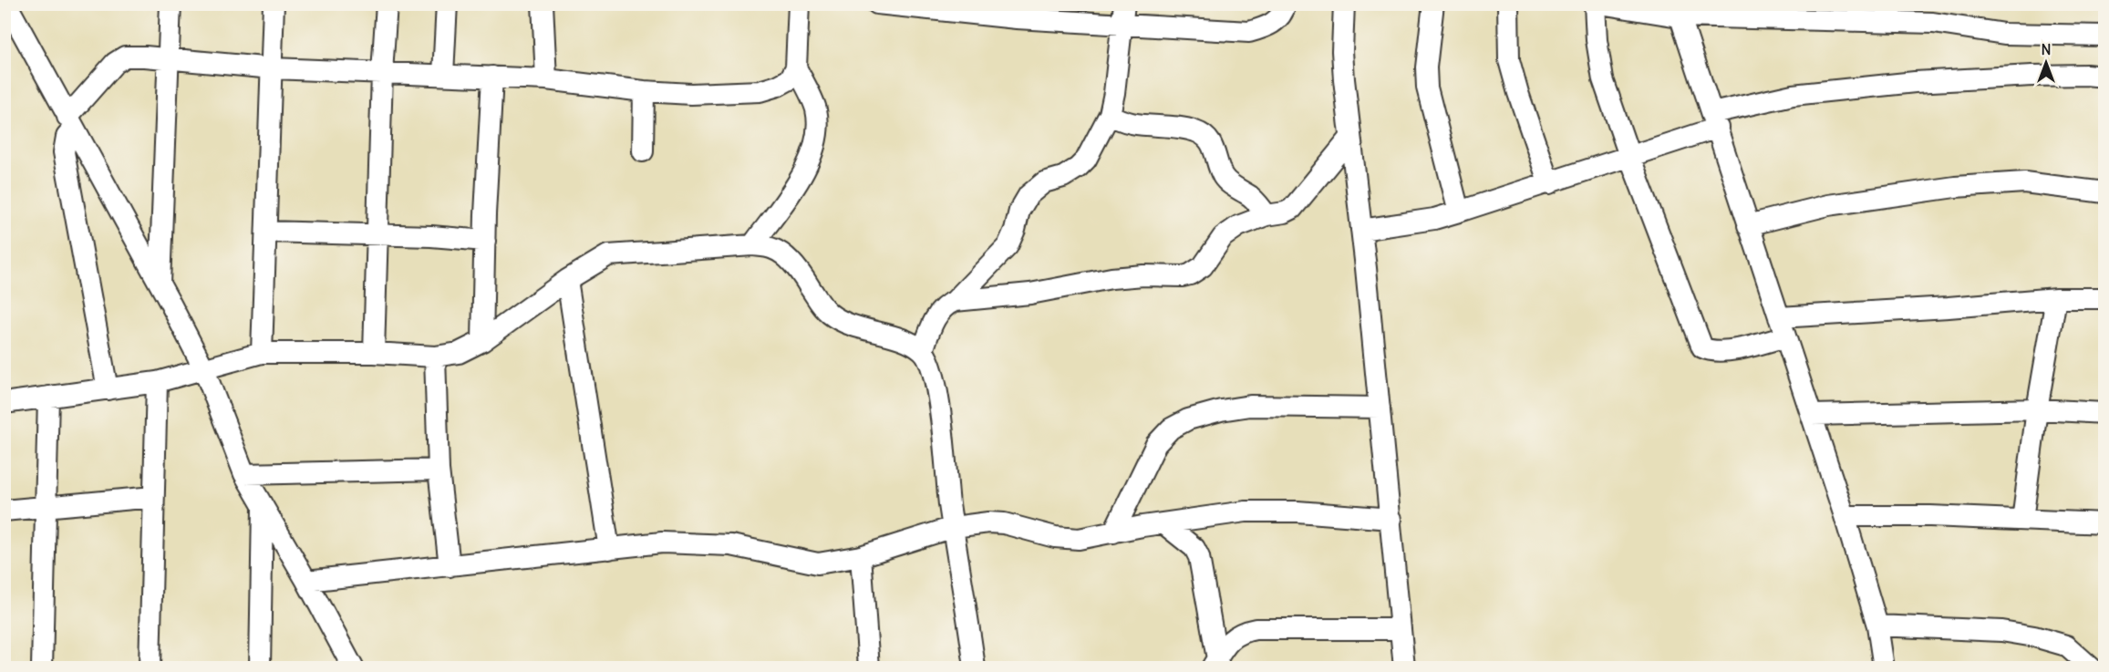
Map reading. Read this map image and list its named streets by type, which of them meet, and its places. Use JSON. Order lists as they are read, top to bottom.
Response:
{
  "north": "top"
}
